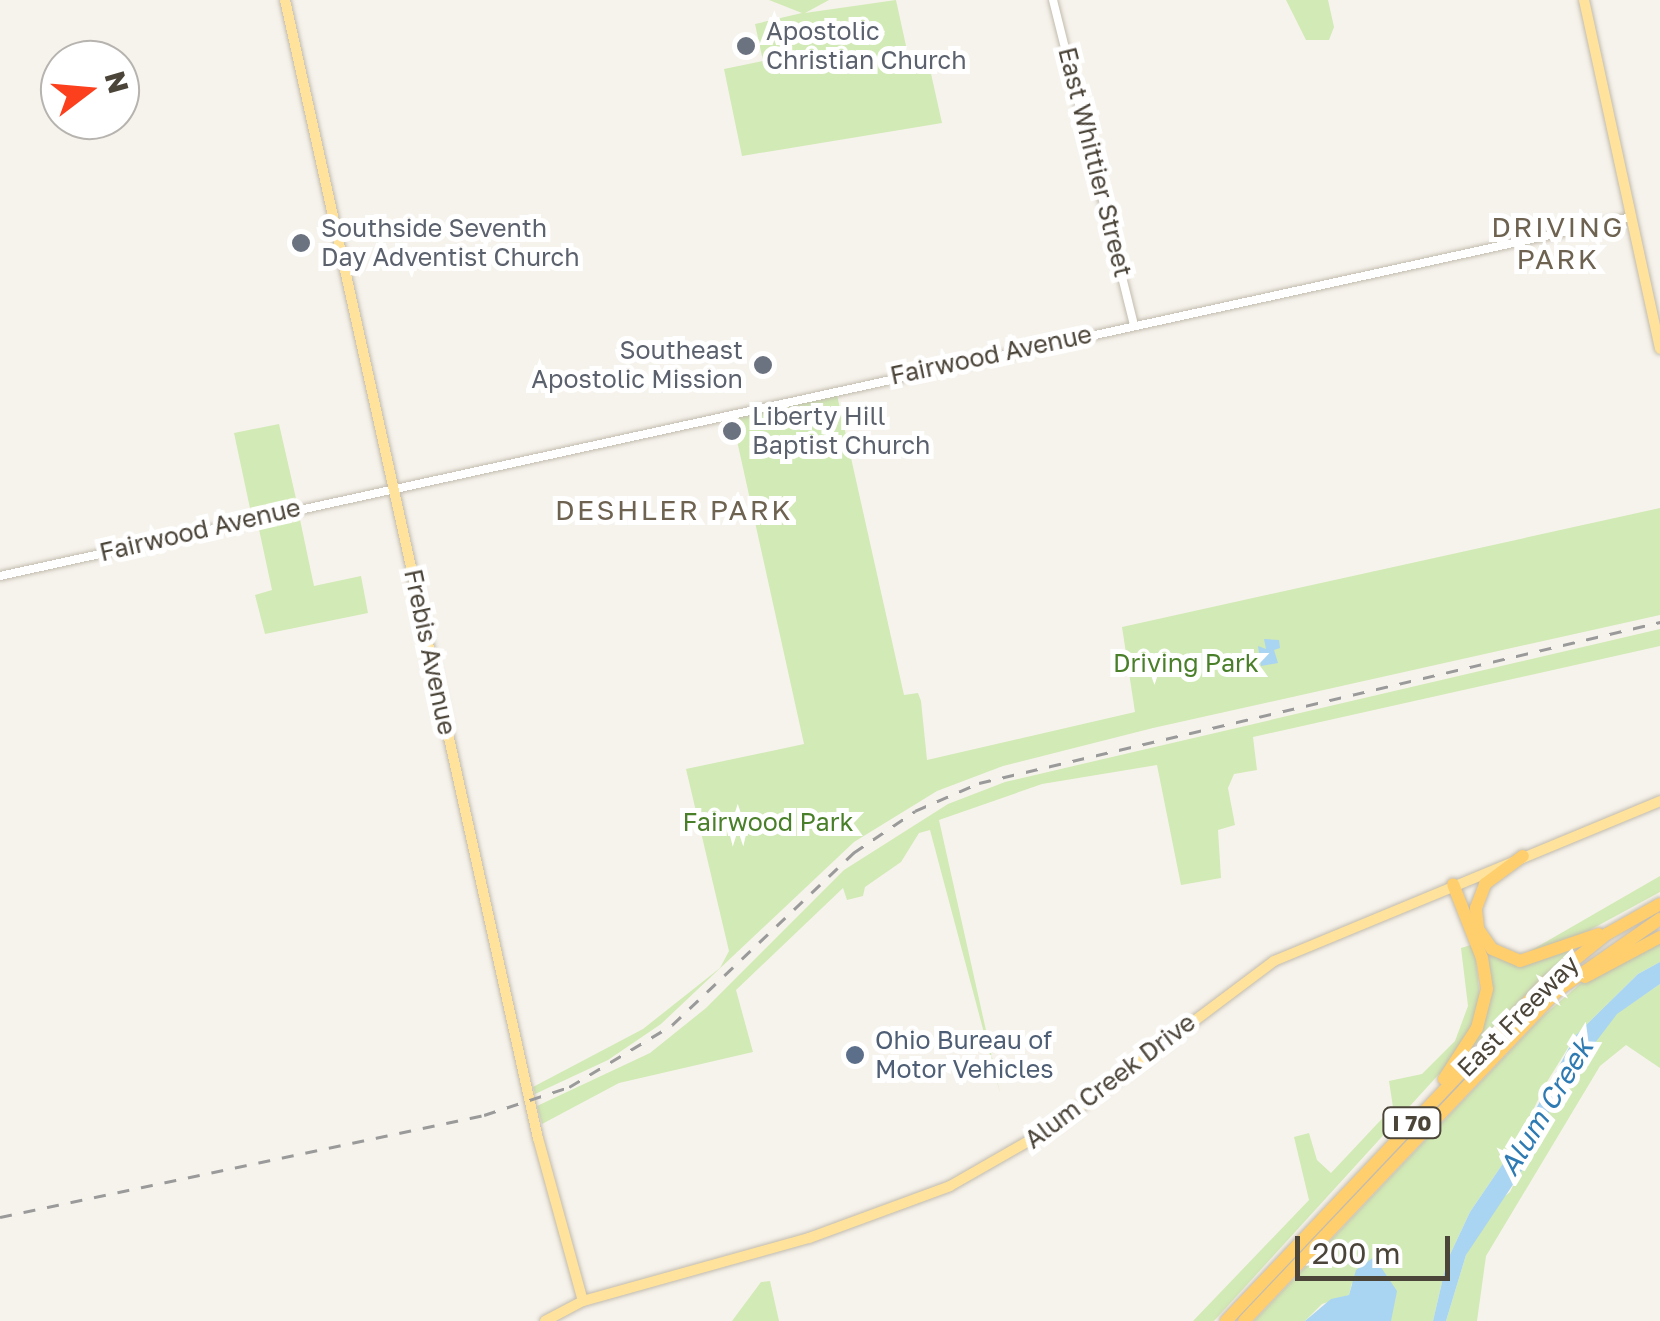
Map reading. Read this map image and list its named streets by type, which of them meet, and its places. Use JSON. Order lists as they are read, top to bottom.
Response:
{
  "streets": {
    "highway": ["East Freeway", "I 70"],
    "main road": ["Frebis Avenue", "Alum Creek Drive"],
    "street": ["East Whittier Street", "Fairwood Avenue"]
  },
  "crossings": [
    ["East Whittier Street", "Fairwood Avenue"],
    ["Fairwood Avenue", "Frebis Avenue"],
    ["Frebis Avenue", "Alum Creek Drive"]
  ],
  "districts": ["DRIVING PARK", "DESHLER PARK"],
  "water": ["Alum Creek"],
  "parks": ["Driving Park", "Fairwood Park"],
  "places": [
    "Apostolic Christian Church",
    "Southside Seventh Day Adventist Church",
    "Southeast Apostolic Mission",
    "Liberty Hill Baptist Church",
    "Ohio Bureau of Motor Vehicles"
  ],
  "scale_bar": "200 m",
  "north": "right"
}
